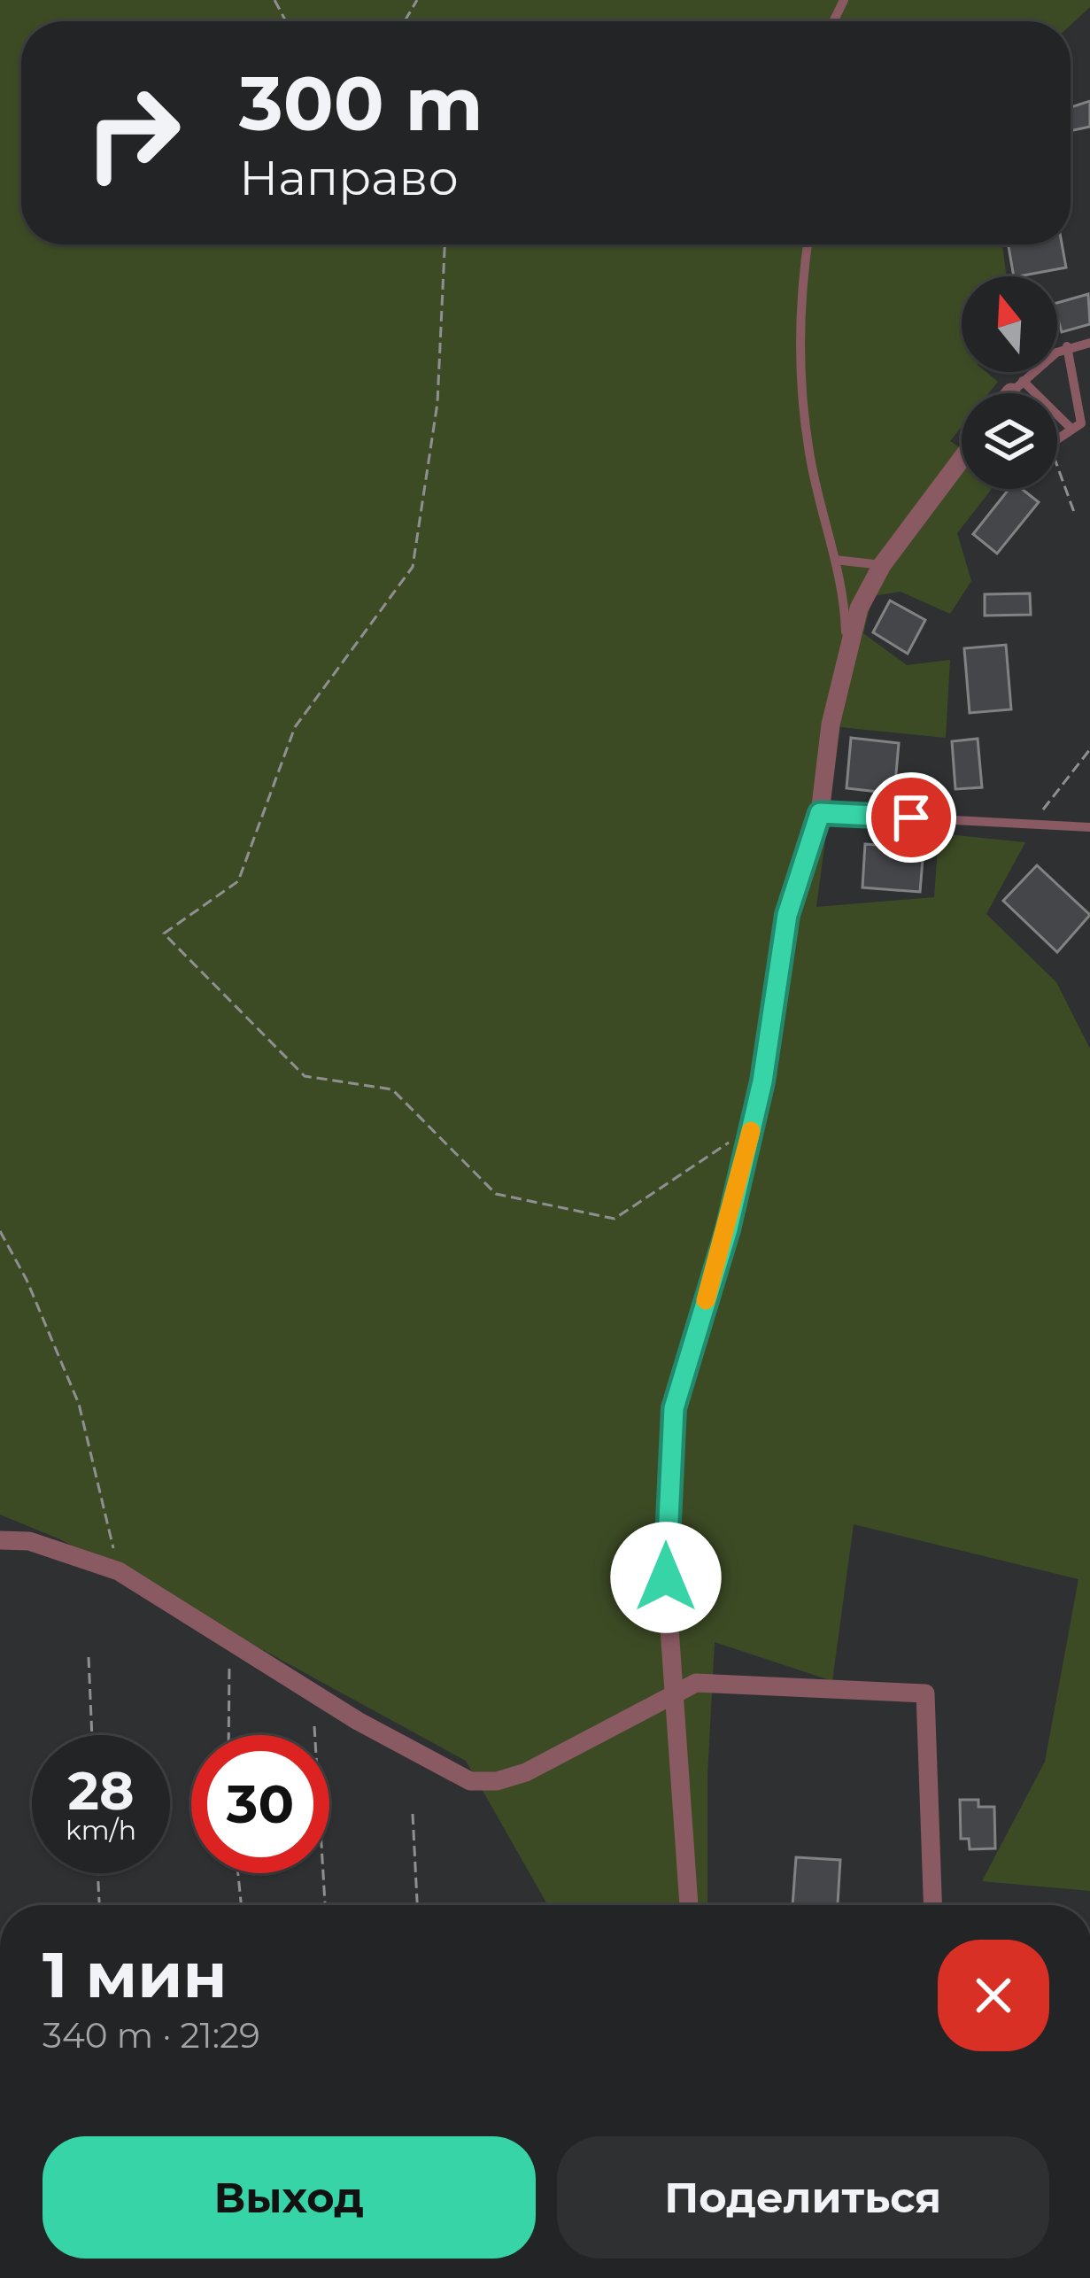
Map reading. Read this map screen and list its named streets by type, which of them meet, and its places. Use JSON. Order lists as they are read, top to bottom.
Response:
{
  "north": "top",
  "page": {
    "turn": ["300 m", "Направо"],
    "speed": "28 km/h",
    "limit": "30",
    "heading": ["1 мин", "340 m · 21:29"],
    "buttons": ["Выход", "Поделиться"]
  }
}
